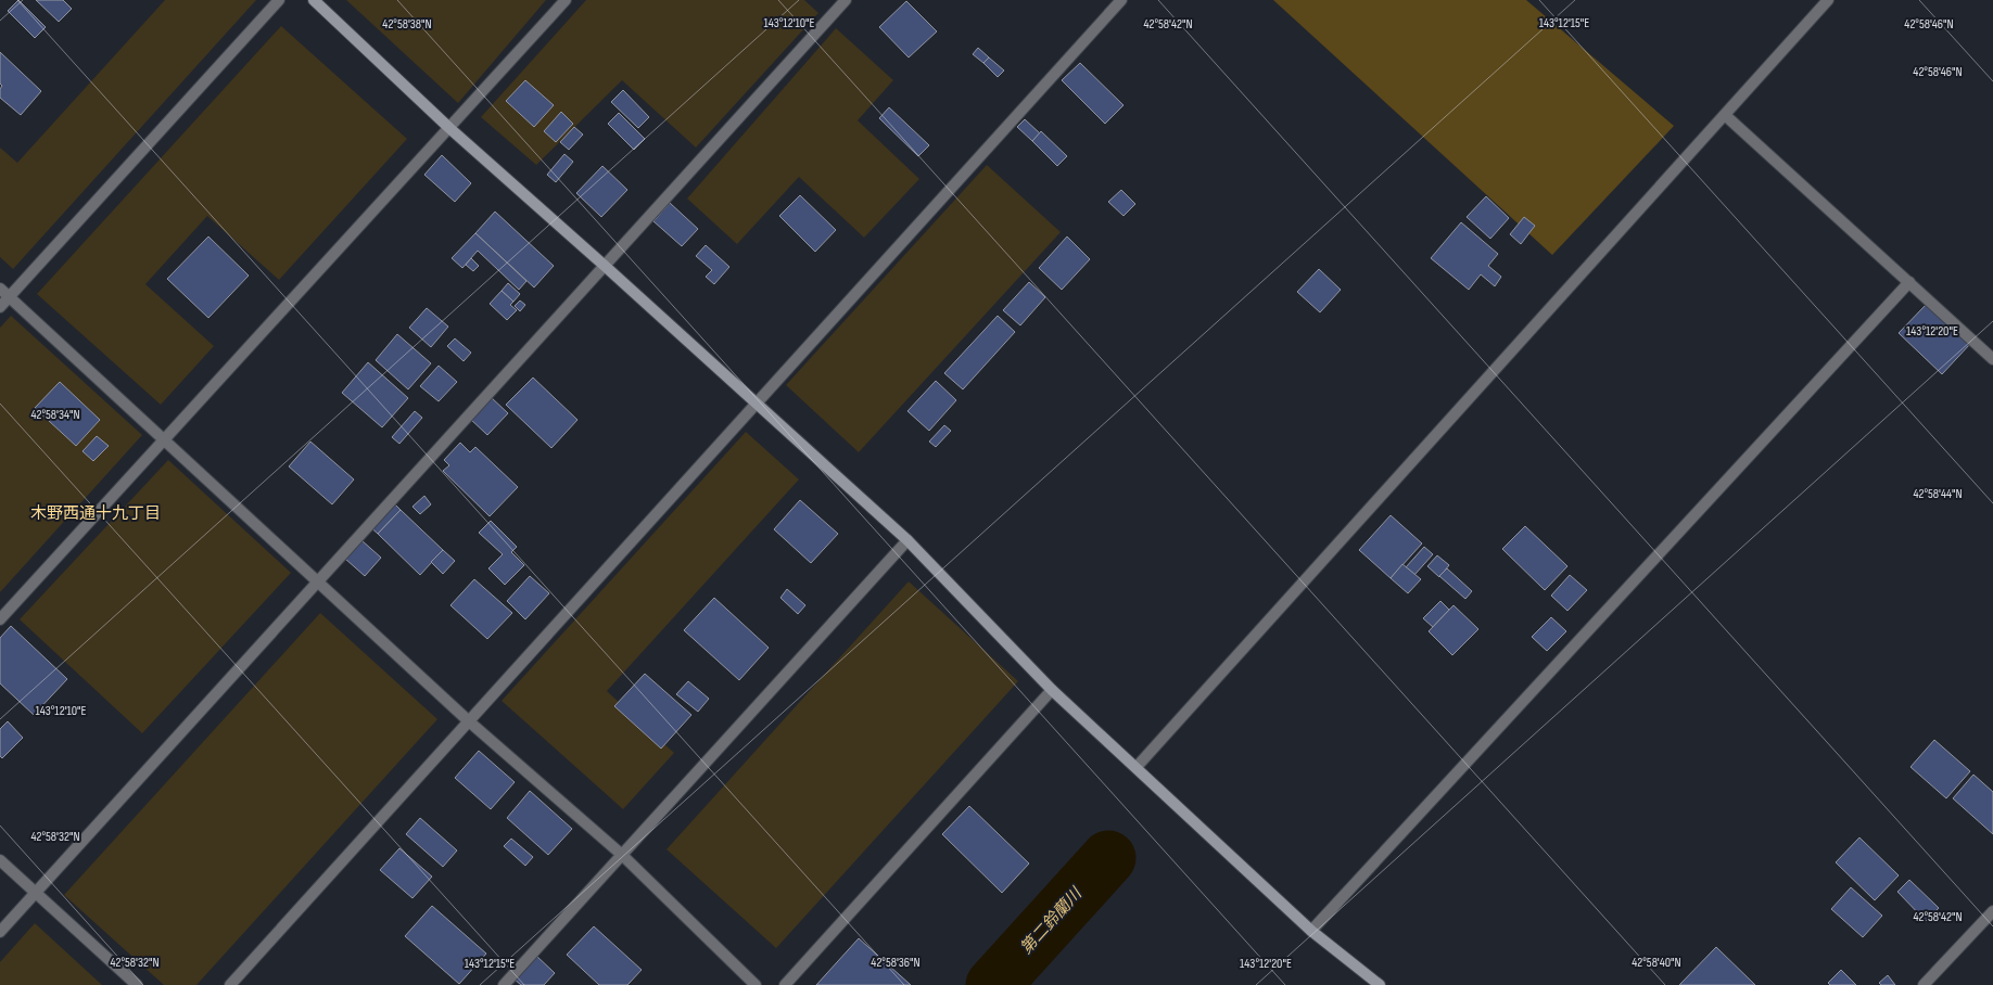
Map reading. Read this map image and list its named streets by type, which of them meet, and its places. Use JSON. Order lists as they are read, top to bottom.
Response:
{
  "districts": ["木野西通十九丁目"],
  "water": ["第二鈴蘭川"],
  "coordinates": [
    "143°12'15\"E",
    "143°12'10\"E",
    "42°58'38\"N",
    "42°58'42\"N",
    "42°58'46\"N",
    "143°12'20\"E",
    "42°58'34\"N",
    "42°58'44\"N",
    "42°58'32\"N",
    "42°58'36\"N",
    "42°58'40\"N"
  ]
}
